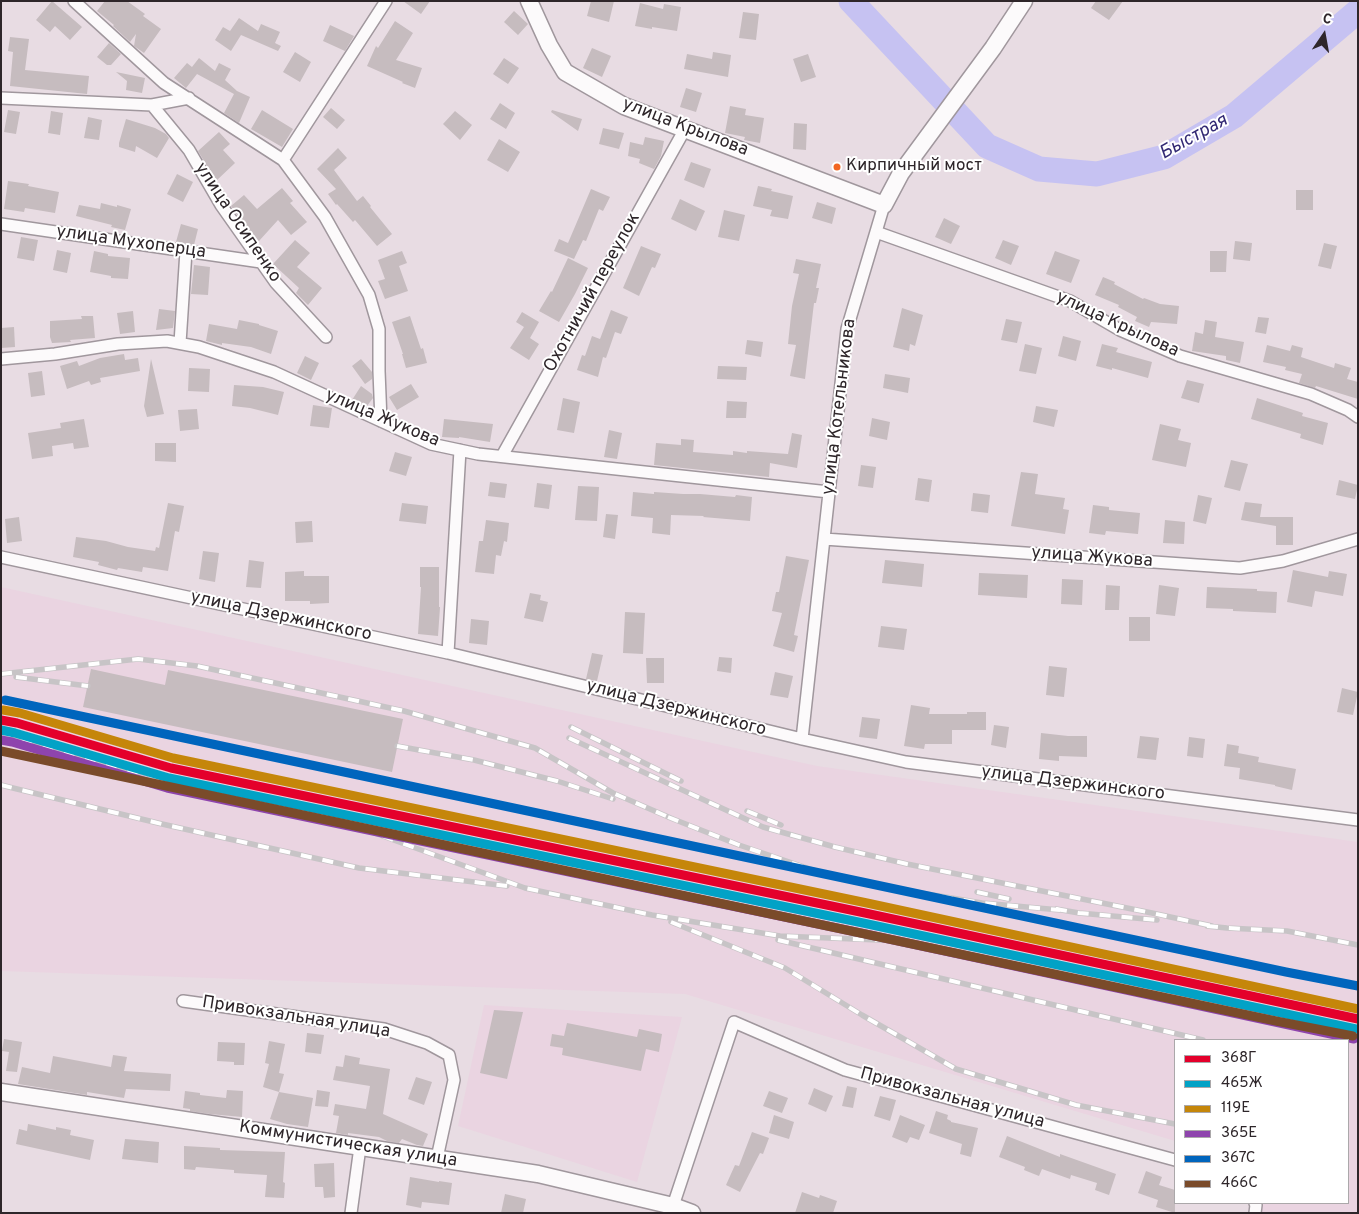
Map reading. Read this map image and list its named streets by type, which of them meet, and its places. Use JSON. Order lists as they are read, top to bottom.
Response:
{
  "streets": {
    "street": [
      "улица Крылова",
      "улица Осипенко",
      "улица Мухоперца",
      "Охотничий переулок",
      "улица Котельникова",
      "улица Жукова",
      "улица Дзержинского",
      "Привокзальная улица",
      "Коммунистическая улица"
    ]
  },
  "crossings": [
    ["улица Крылова", "Охотничий переулок"],
    ["улица Крылова", "улица Котельникова"],
    ["улица Осипенко", "улица Мухоперца"],
    ["Охотничий переулок", "улица Жукова"],
    ["улица Котельникова", "улица Жукова"],
    ["улица Котельникова", "улица Дзержинского"],
    ["Привокзальная улица", "Коммунистическая улица"]
  ],
  "water": ["Быстрая"],
  "places": ["Кирпичный мост"],
  "lines": [
    "transit line 367С",
    "transit line 119Е",
    "transit line 368Г",
    "transit line 465Ж",
    "transit line 365Е",
    "transit line 466С"
  ],
  "legend": [
    "368Г",
    "465Ж",
    "119Е",
    "365Е",
    "367С",
    "466С"
  ],
  "north": "top"
}
